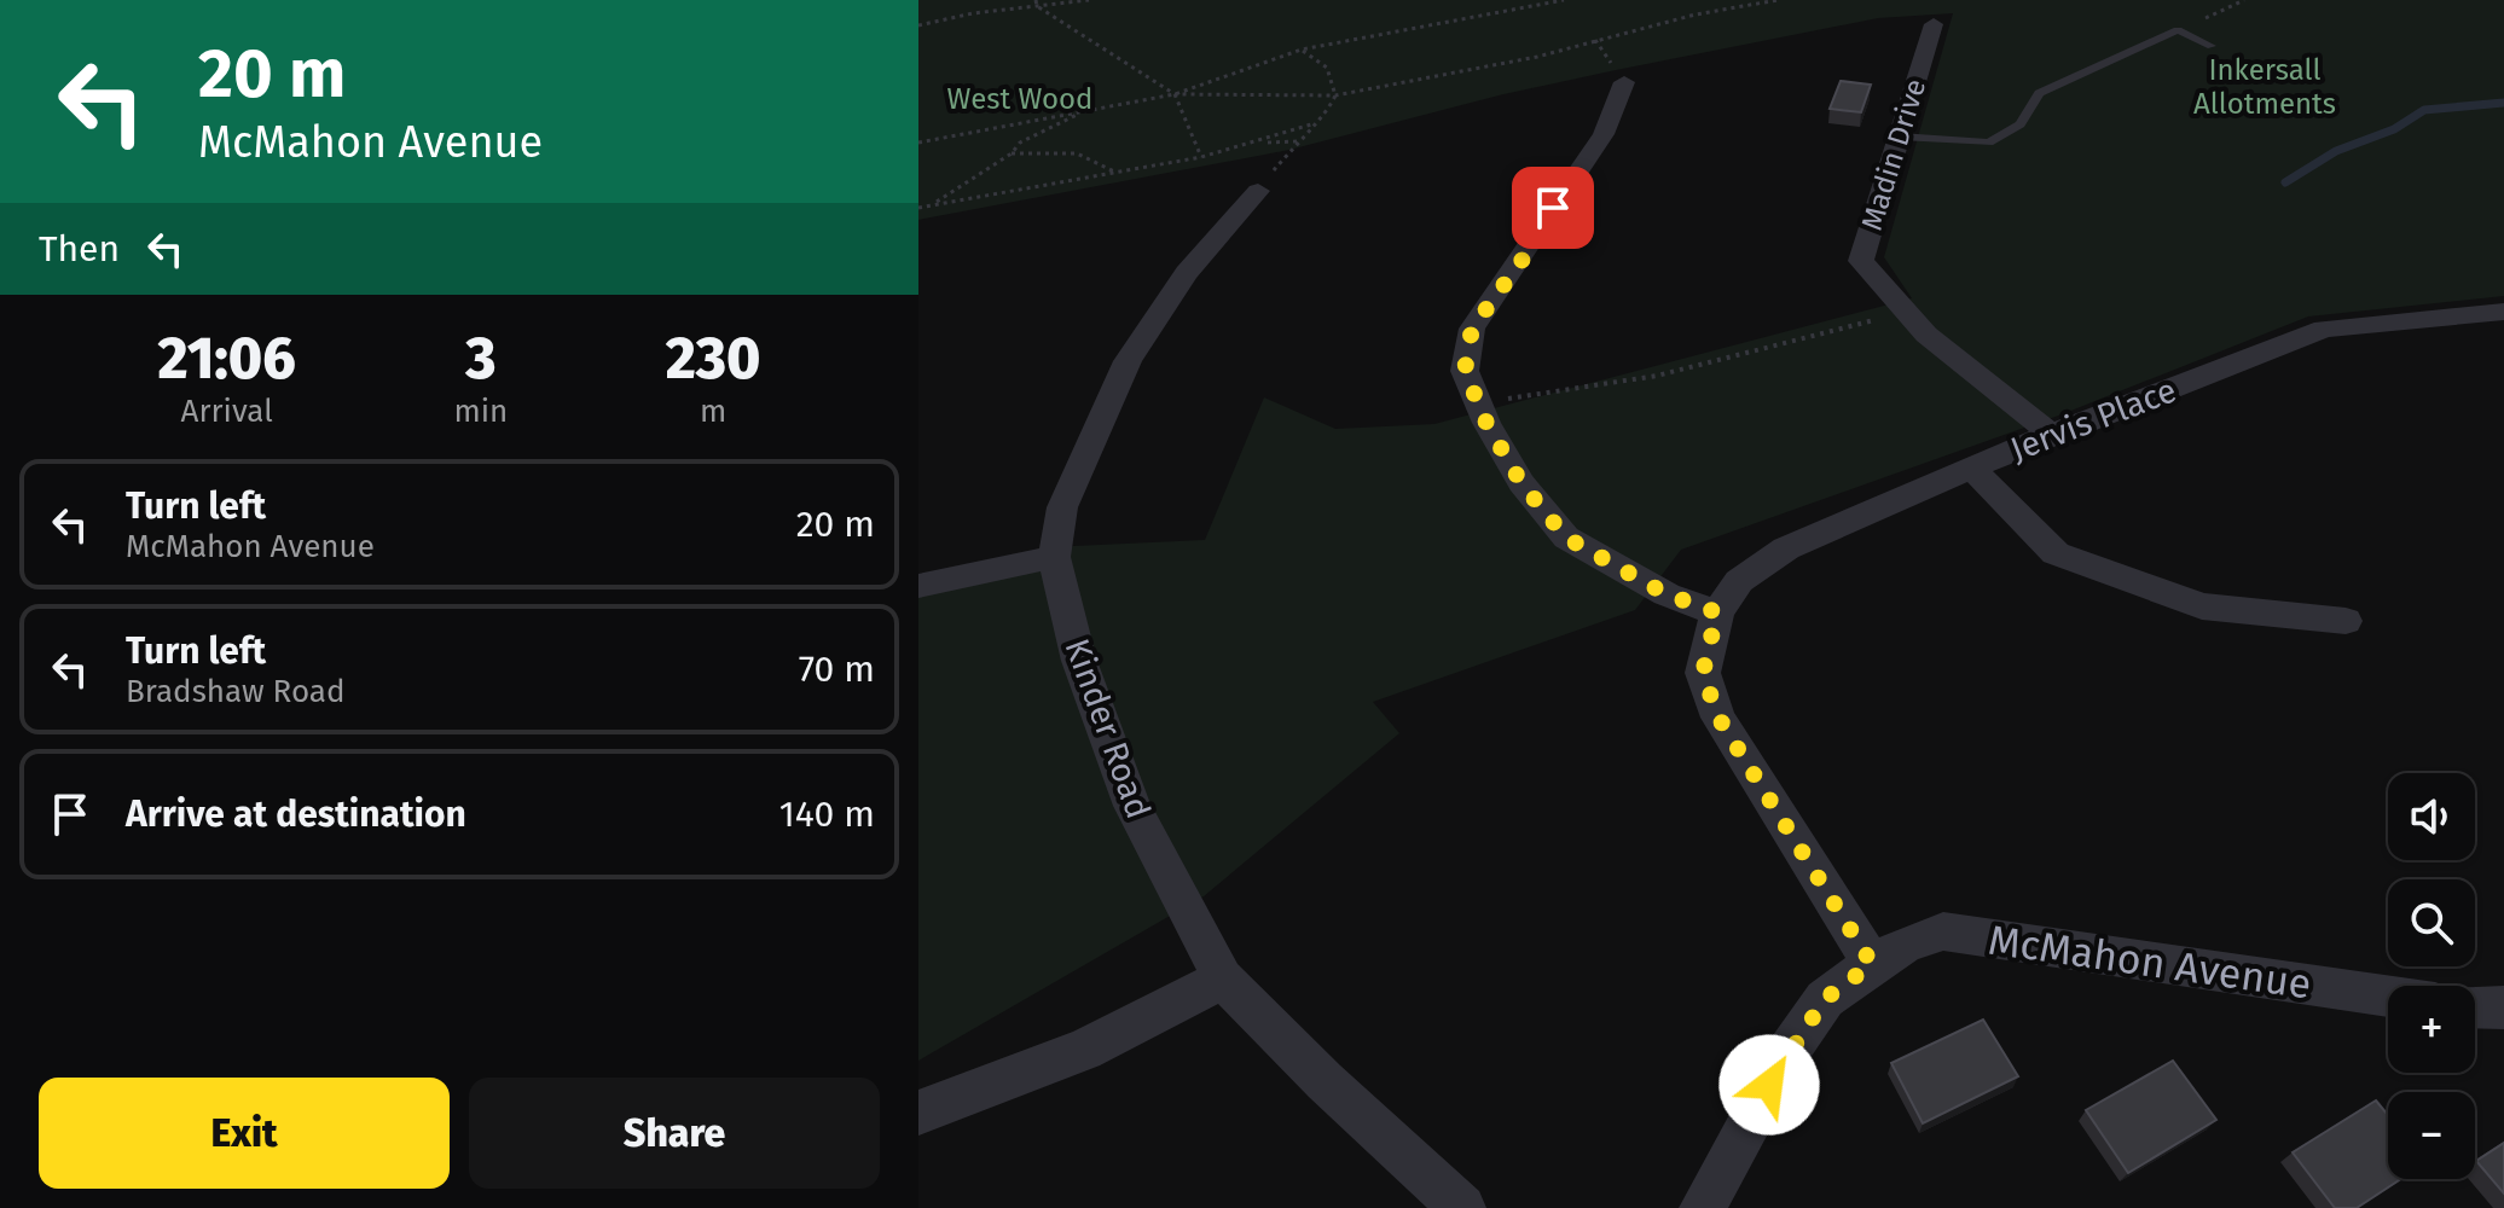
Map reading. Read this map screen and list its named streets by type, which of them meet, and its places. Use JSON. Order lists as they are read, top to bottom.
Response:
{
  "streets": {
    "street": [
      "Madin Drive",
      "Jervis Place",
      "Kinder Road",
      "McMahon Avenue"
    ]
  },
  "crossings": [
    ["Madin Drive", "Jervis Place"]
  ],
  "parks": ["Inkersall Allotments", "West Wood"],
  "page": {
    "turn": ["20 m", "McMahon Avenue"],
    "then": "Then",
    "eta": [
      "21:06",
      "Arrival",
      "3",
      "min",
      "230",
      "m"
    ],
    "list": [
      {
        "name": "Turn left",
        "note": "McMahon Avenue",
        "value": "20 m"
      },
      {
        "name": "Turn left",
        "note": "Bradshaw Road",
        "value": "70 m"
      },
      {
        "name": "Arrive at destination",
        "value": "140 m"
      }
    ],
    "map_buttons": ["+", "−"],
    "buttons": ["Exit", "Share"]
  }
}
